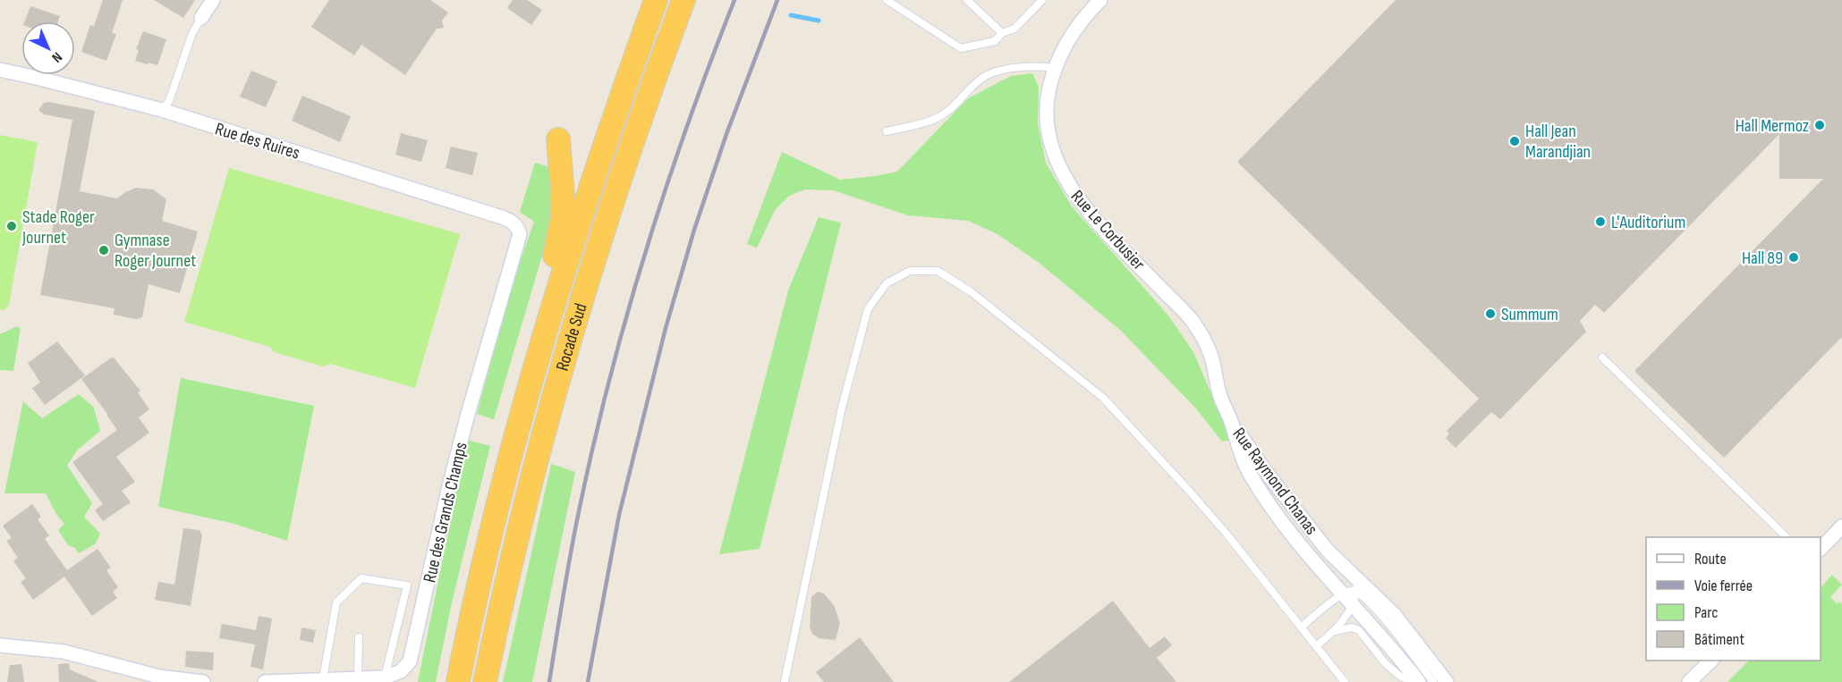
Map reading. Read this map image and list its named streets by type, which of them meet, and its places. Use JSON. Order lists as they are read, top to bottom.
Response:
{
  "streets": {
    "highway": ["Rocade Sud"],
    "street": [
      "Rue des Ruires",
      "Rue Le Corbusier",
      "Rue Raymond Chanas",
      "Rue des Grands Champs"
    ]
  },
  "crossings": [
    ["Rue des Ruires", "Rue des Grands Champs"],
    ["Rue Le Corbusier", "Rue Raymond Chanas"]
  ],
  "places": [
    "Hall Mermoz",
    "Hall Jean Marandjian",
    "L'Auditorium",
    "Stade Roger Journet",
    "Gymnase Roger Journet",
    "Hall 89",
    "Summum"
  ],
  "legend": [
    "Route",
    "Voie ferrée",
    "Parc",
    "Bâtiment"
  ],
  "north": "bottom right"
}
